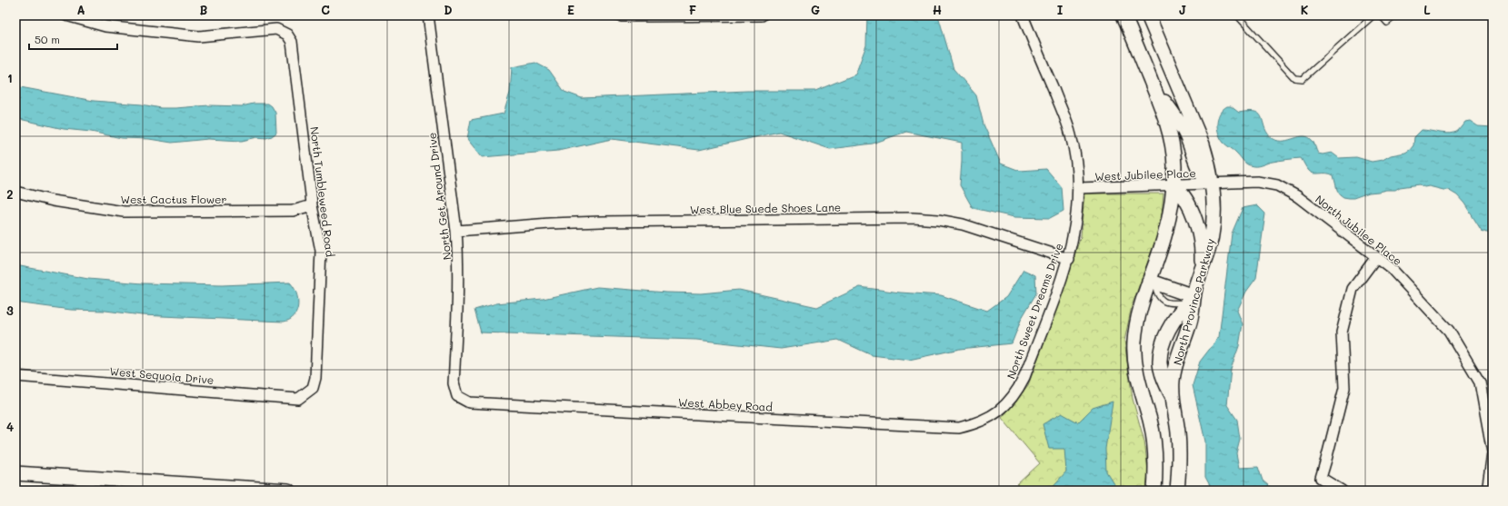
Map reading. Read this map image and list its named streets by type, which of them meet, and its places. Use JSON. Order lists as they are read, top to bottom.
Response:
{
  "streets": {
    "street": [
      "West Jubilee Place",
      "North Tumbleweed Road",
      "North Get Around Drive",
      "West Cactus Flower",
      "West Blue Suede Shoes Lane",
      "North Jubilee Place",
      "North Province Parkway",
      "North Sweet Dreams Drive",
      "West Sequoia Drive",
      "West Abbey Road"
    ]
  },
  "crossings": [
    ["West Jubilee Place", "North Jubilee Place"],
    ["West Jubilee Place", "North Province Parkway"],
    ["West Jubilee Place", "North Sweet Dreams Drive"],
    ["North Tumbleweed Road", "West Cactus Flower"],
    ["North Tumbleweed Road", "West Sequoia Drive"],
    ["North Get Around Drive", "West Blue Suede Shoes Lane"],
    ["North Get Around Drive", "West Abbey Road"],
    ["West Blue Suede Shoes Lane", "North Sweet Dreams Drive"],
    ["North Jubilee Place", "North Province Parkway"],
    ["North Sweet Dreams Drive", "West Abbey Road"]
  ],
  "scale_bar": "50 m",
  "grid": {
    "columns": [
      "A",
      "B",
      "C",
      "D",
      "E",
      "F",
      "G",
      "H",
      "I",
      "J",
      "K",
      "L"
    ],
    "rows": [
      "1",
      "2",
      "3",
      "4"
    ]
  }
}
